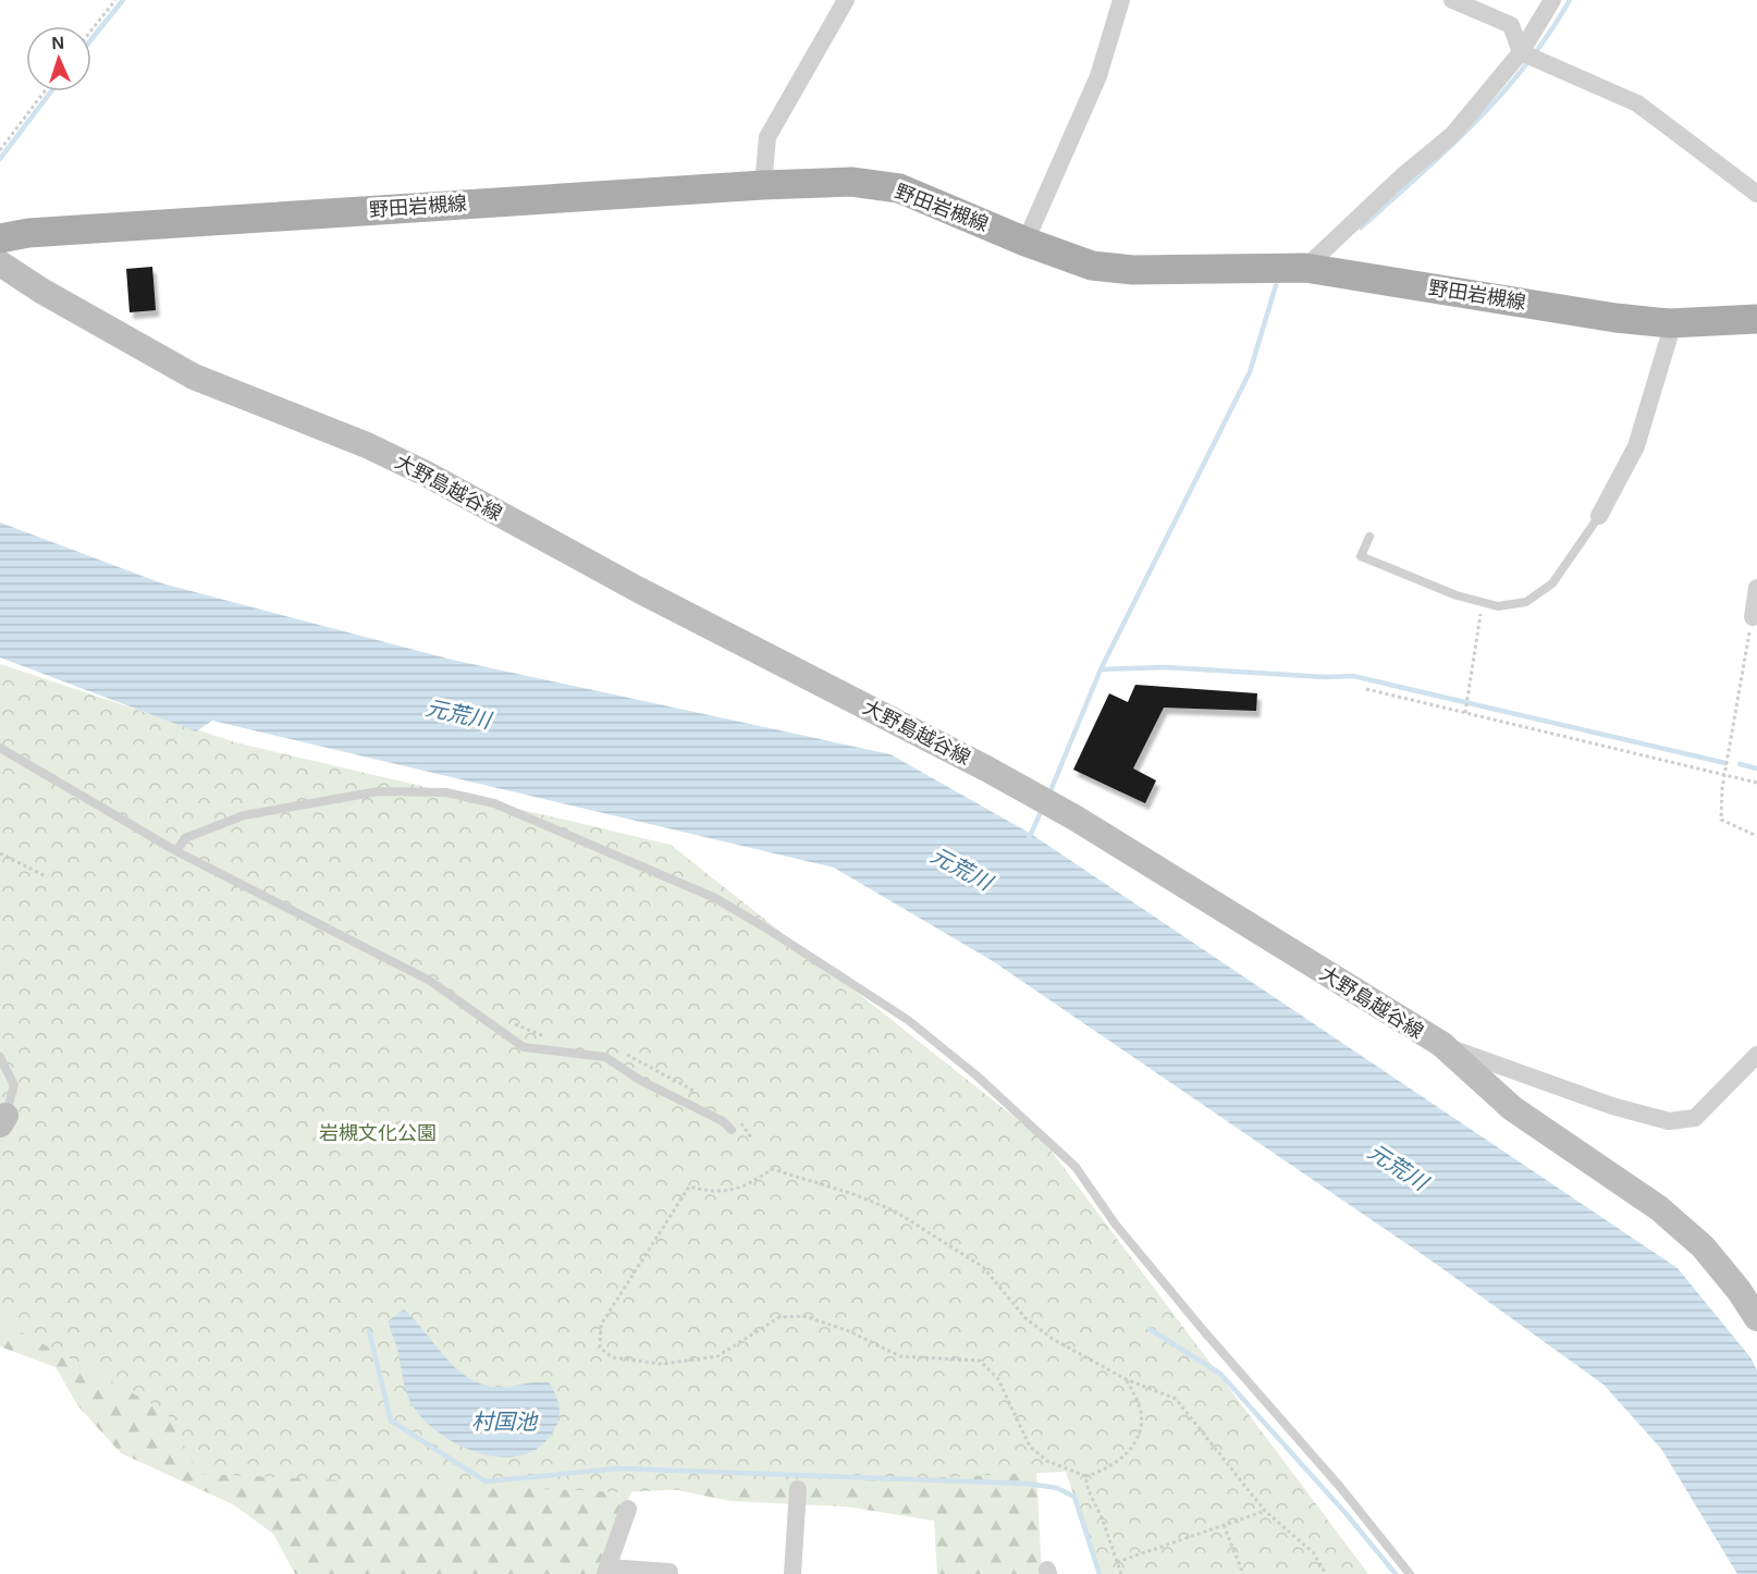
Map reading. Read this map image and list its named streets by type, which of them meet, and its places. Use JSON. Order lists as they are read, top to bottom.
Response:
{
  "streets": {
    "main road": ["野田岩槻線", "大野島越谷線"]
  },
  "water": ["元荒川", "村国池"],
  "parks": ["岩槻文化公園"],
  "north": "top"
}
